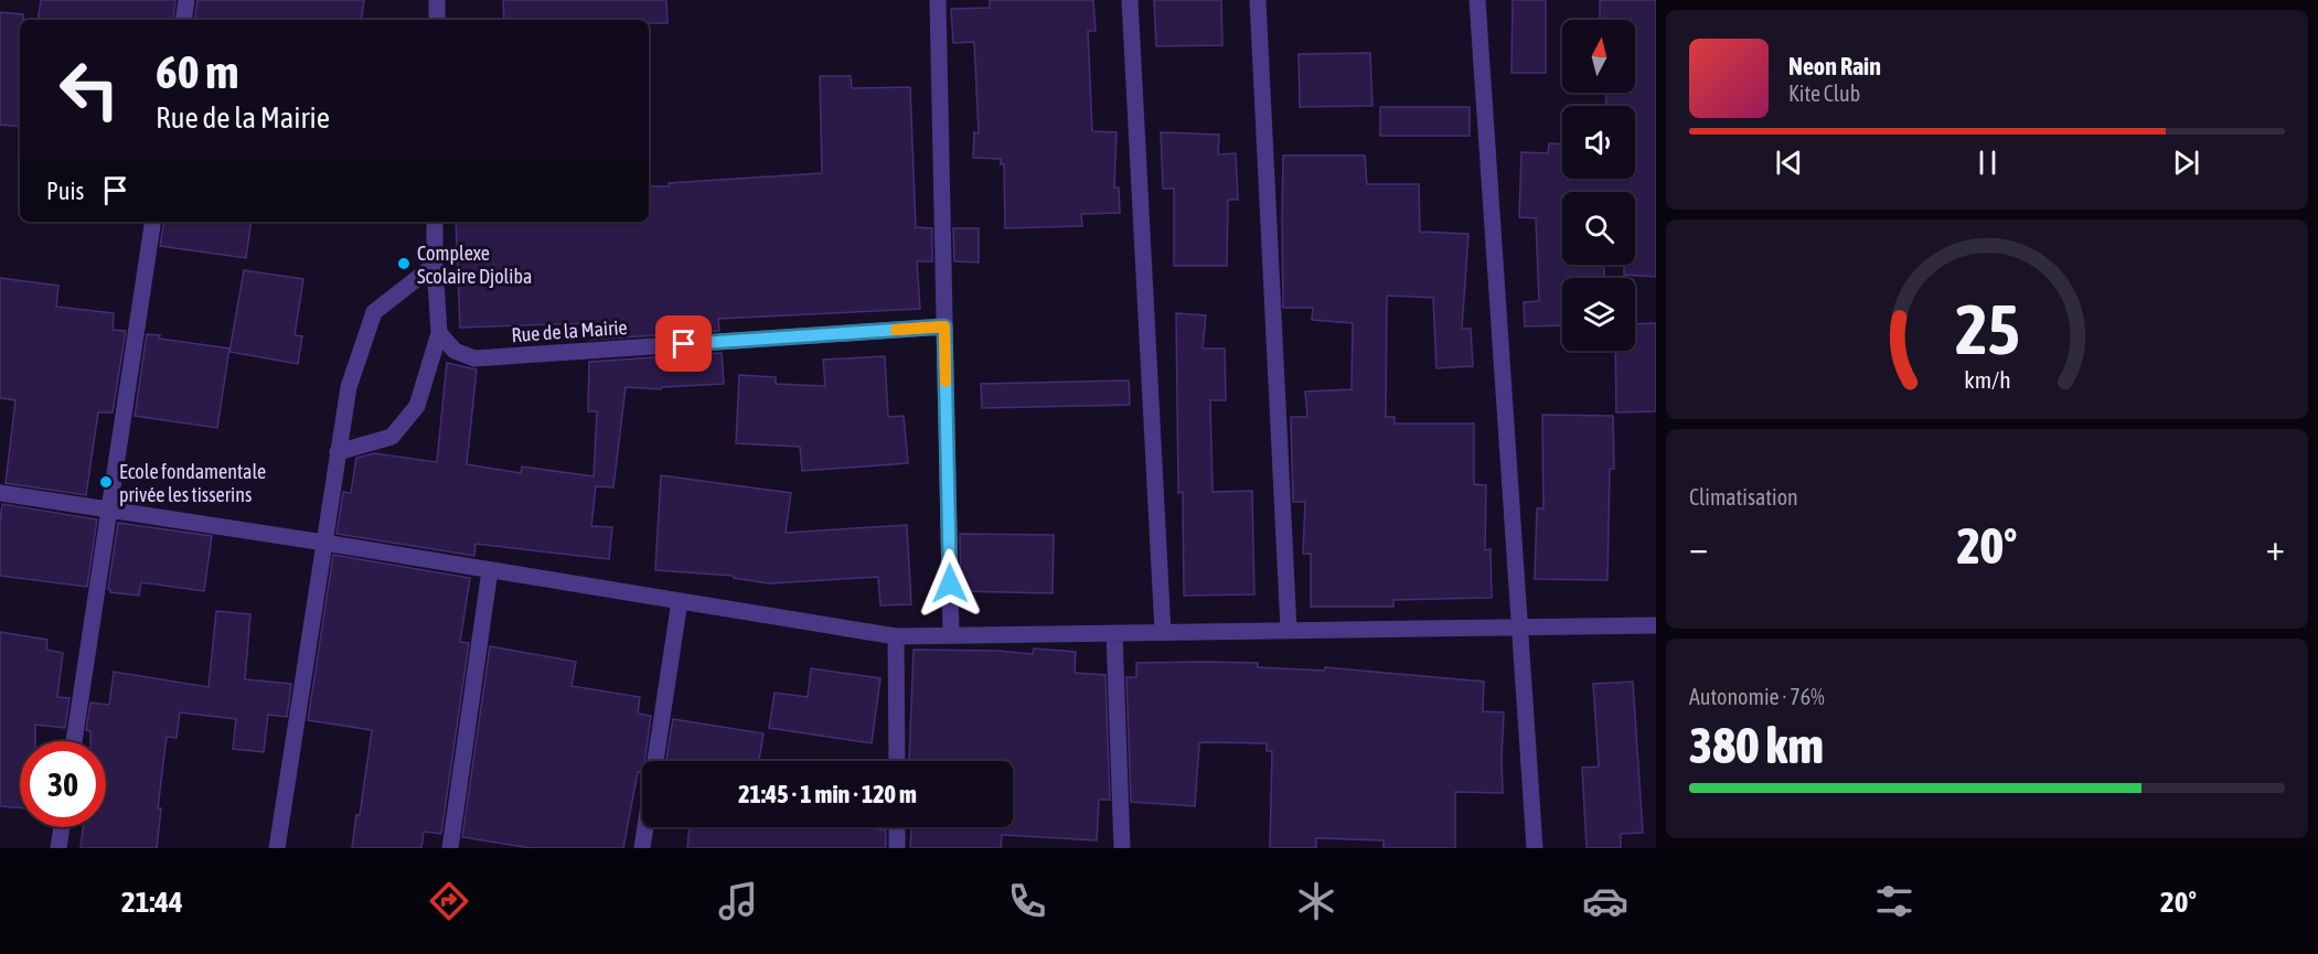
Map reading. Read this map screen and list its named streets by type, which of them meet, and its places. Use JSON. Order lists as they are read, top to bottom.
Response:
{
  "streets": {
    "street": ["Rue de la Mairie"]
  },
  "places": ["Complexe Scolaire Djoliba", "Ecole fondamentale privée les tisserins"],
  "north": "top",
  "page": {
    "turn": ["60 m", "Rue de la Mairie"],
    "song": ["Neon Rain", "Kite Club"],
    "then": "Puis",
    "tile": [
      "Climatisation",
      ["Autonomie · 76%", "380 km"]
    ],
    "heat": ["−", "20°", "+"],
    "limit": "30",
    "trip": "21:45 · 1 min · 120 m",
    "tabs": ["21:44", "20°"],
    "gauge": ["25", "km/h"]
  }
}
